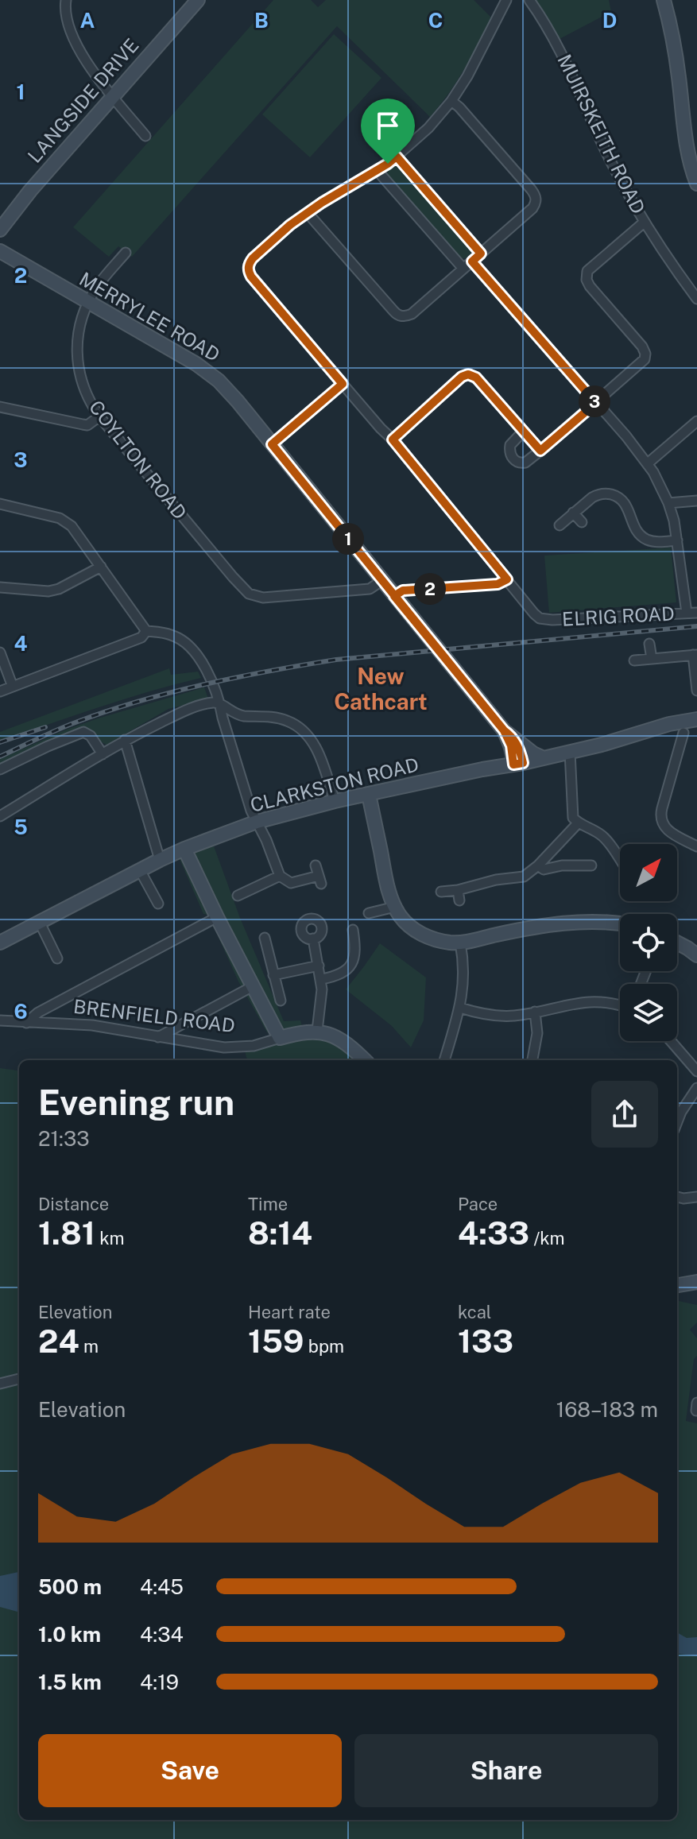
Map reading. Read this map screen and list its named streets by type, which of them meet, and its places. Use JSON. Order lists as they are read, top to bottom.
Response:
{
  "streets": {
    "main road": [
      "LANGSIDE DRIVE",
      "MERRYLEE ROAD",
      "CLARKSTON ROAD",
      "BRENFIELD ROAD"
    ],
    "street": ["MUIRSKEITH ROAD", "COYLTON ROAD", "ELRIG ROAD"]
  },
  "crossings": [
    ["MERRYLEE ROAD", "COYLTON ROAD"],
    ["MERRYLEE ROAD", "CLARKSTON ROAD"]
  ],
  "districts": ["New Cathcart"],
  "north": "top right",
  "page": {
    "pins": ["3", "1", "2"],
    "heading": ["Evening run", "21:33"],
    "stats": [
      ["Distance", "1.81 km"],
      ["Time", "8:14"],
      ["Pace", "4:33 /km"],
      ["Elevation", "24 m"],
      ["Heart rate", "159 bpm"],
      ["kcal", "133"]
    ],
    "chart": ["Elevation", "168–183 m"],
    "list": [
      {
        "name": "500 m",
        "note": "4:45"
      },
      {
        "name": "1.0 km",
        "note": "4:34"
      },
      {
        "name": "1.5 km",
        "note": "4:19"
      }
    ],
    "buttons": ["Save", "Share"]
  },
  "grid": {
    "columns": [
      "A",
      "B",
      "C",
      "D"
    ],
    "rows": [
      "1",
      "2",
      "3",
      "4",
      "5",
      "6"
    ]
  }
}
